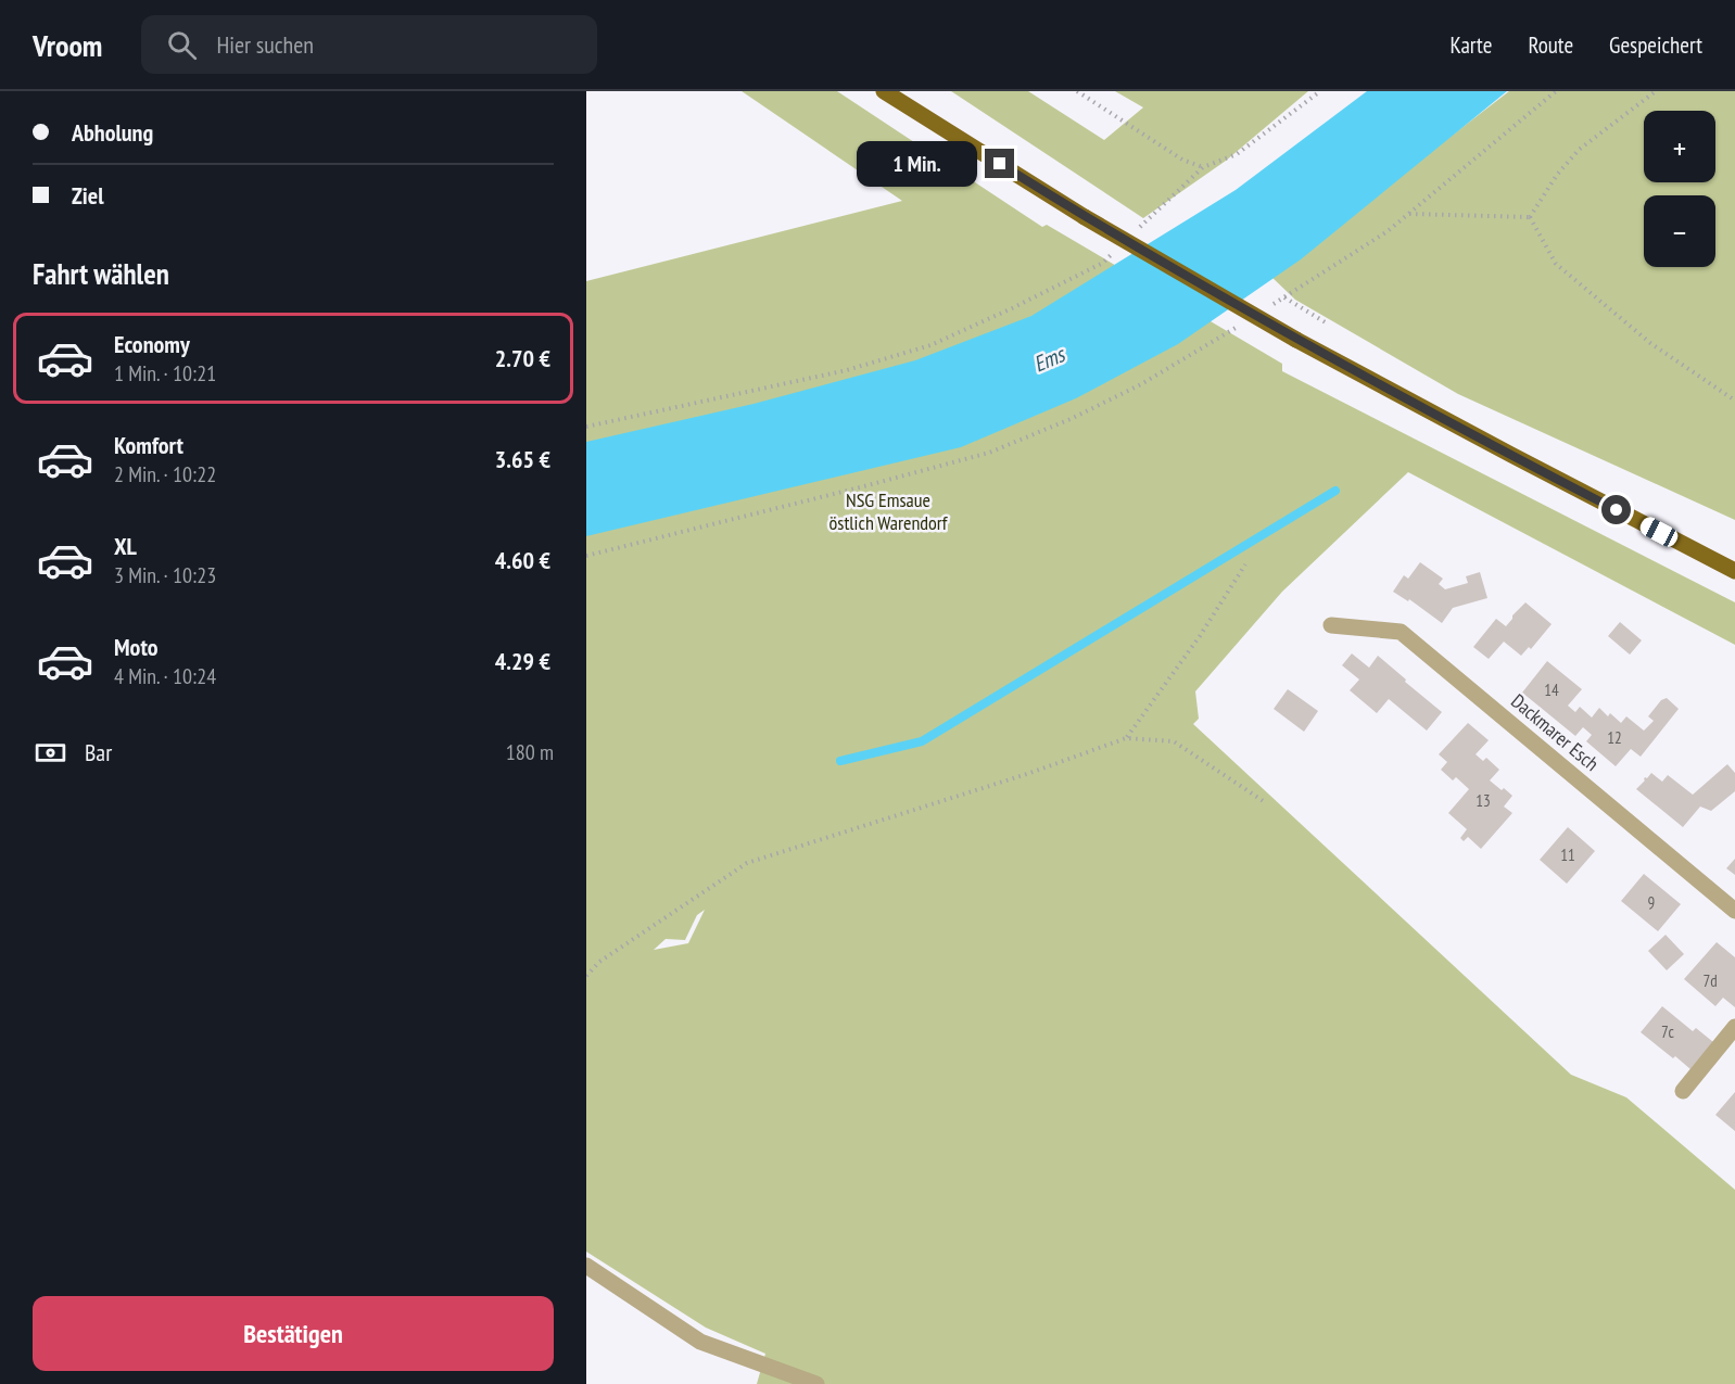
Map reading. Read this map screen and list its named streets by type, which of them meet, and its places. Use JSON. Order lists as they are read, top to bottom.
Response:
{
  "streets": {
    "street": ["Dackmarer Esch"]
  },
  "water": ["Ems"],
  "parks": ["NSG Emsaue östlich Warendorf"],
  "house_numbers": [
    "14",
    "12",
    "13",
    "11",
    "9",
    "7d",
    "7c"
  ],
  "page": {
    "header": "Vroom",
    "search": "Hier suchen",
    "nav": ["Karte", "Route", "Gespeichert"],
    "banner": ["Abholung", "Ziel"],
    "map_buttons": ["+", "−"],
    "bubble": "1 Min.",
    "heading": "Fahrt wählen",
    "list": [
      {
        "name": "Economy",
        "note": "1 Min. · 10:21",
        "value": "2.70 €"
      },
      {
        "name": "Komfort",
        "note": "2 Min. · 10:22",
        "value": "3.65 €"
      },
      {
        "name": "XL",
        "note": "3 Min. · 10:23",
        "value": "4.60 €"
      },
      {
        "name": "Moto",
        "note": "4 Min. · 10:24",
        "value": "4.29 €"
      }
    ],
    "pay": ["Bar", "180 m"],
    "buttons": "Bestätigen"
  }
}
